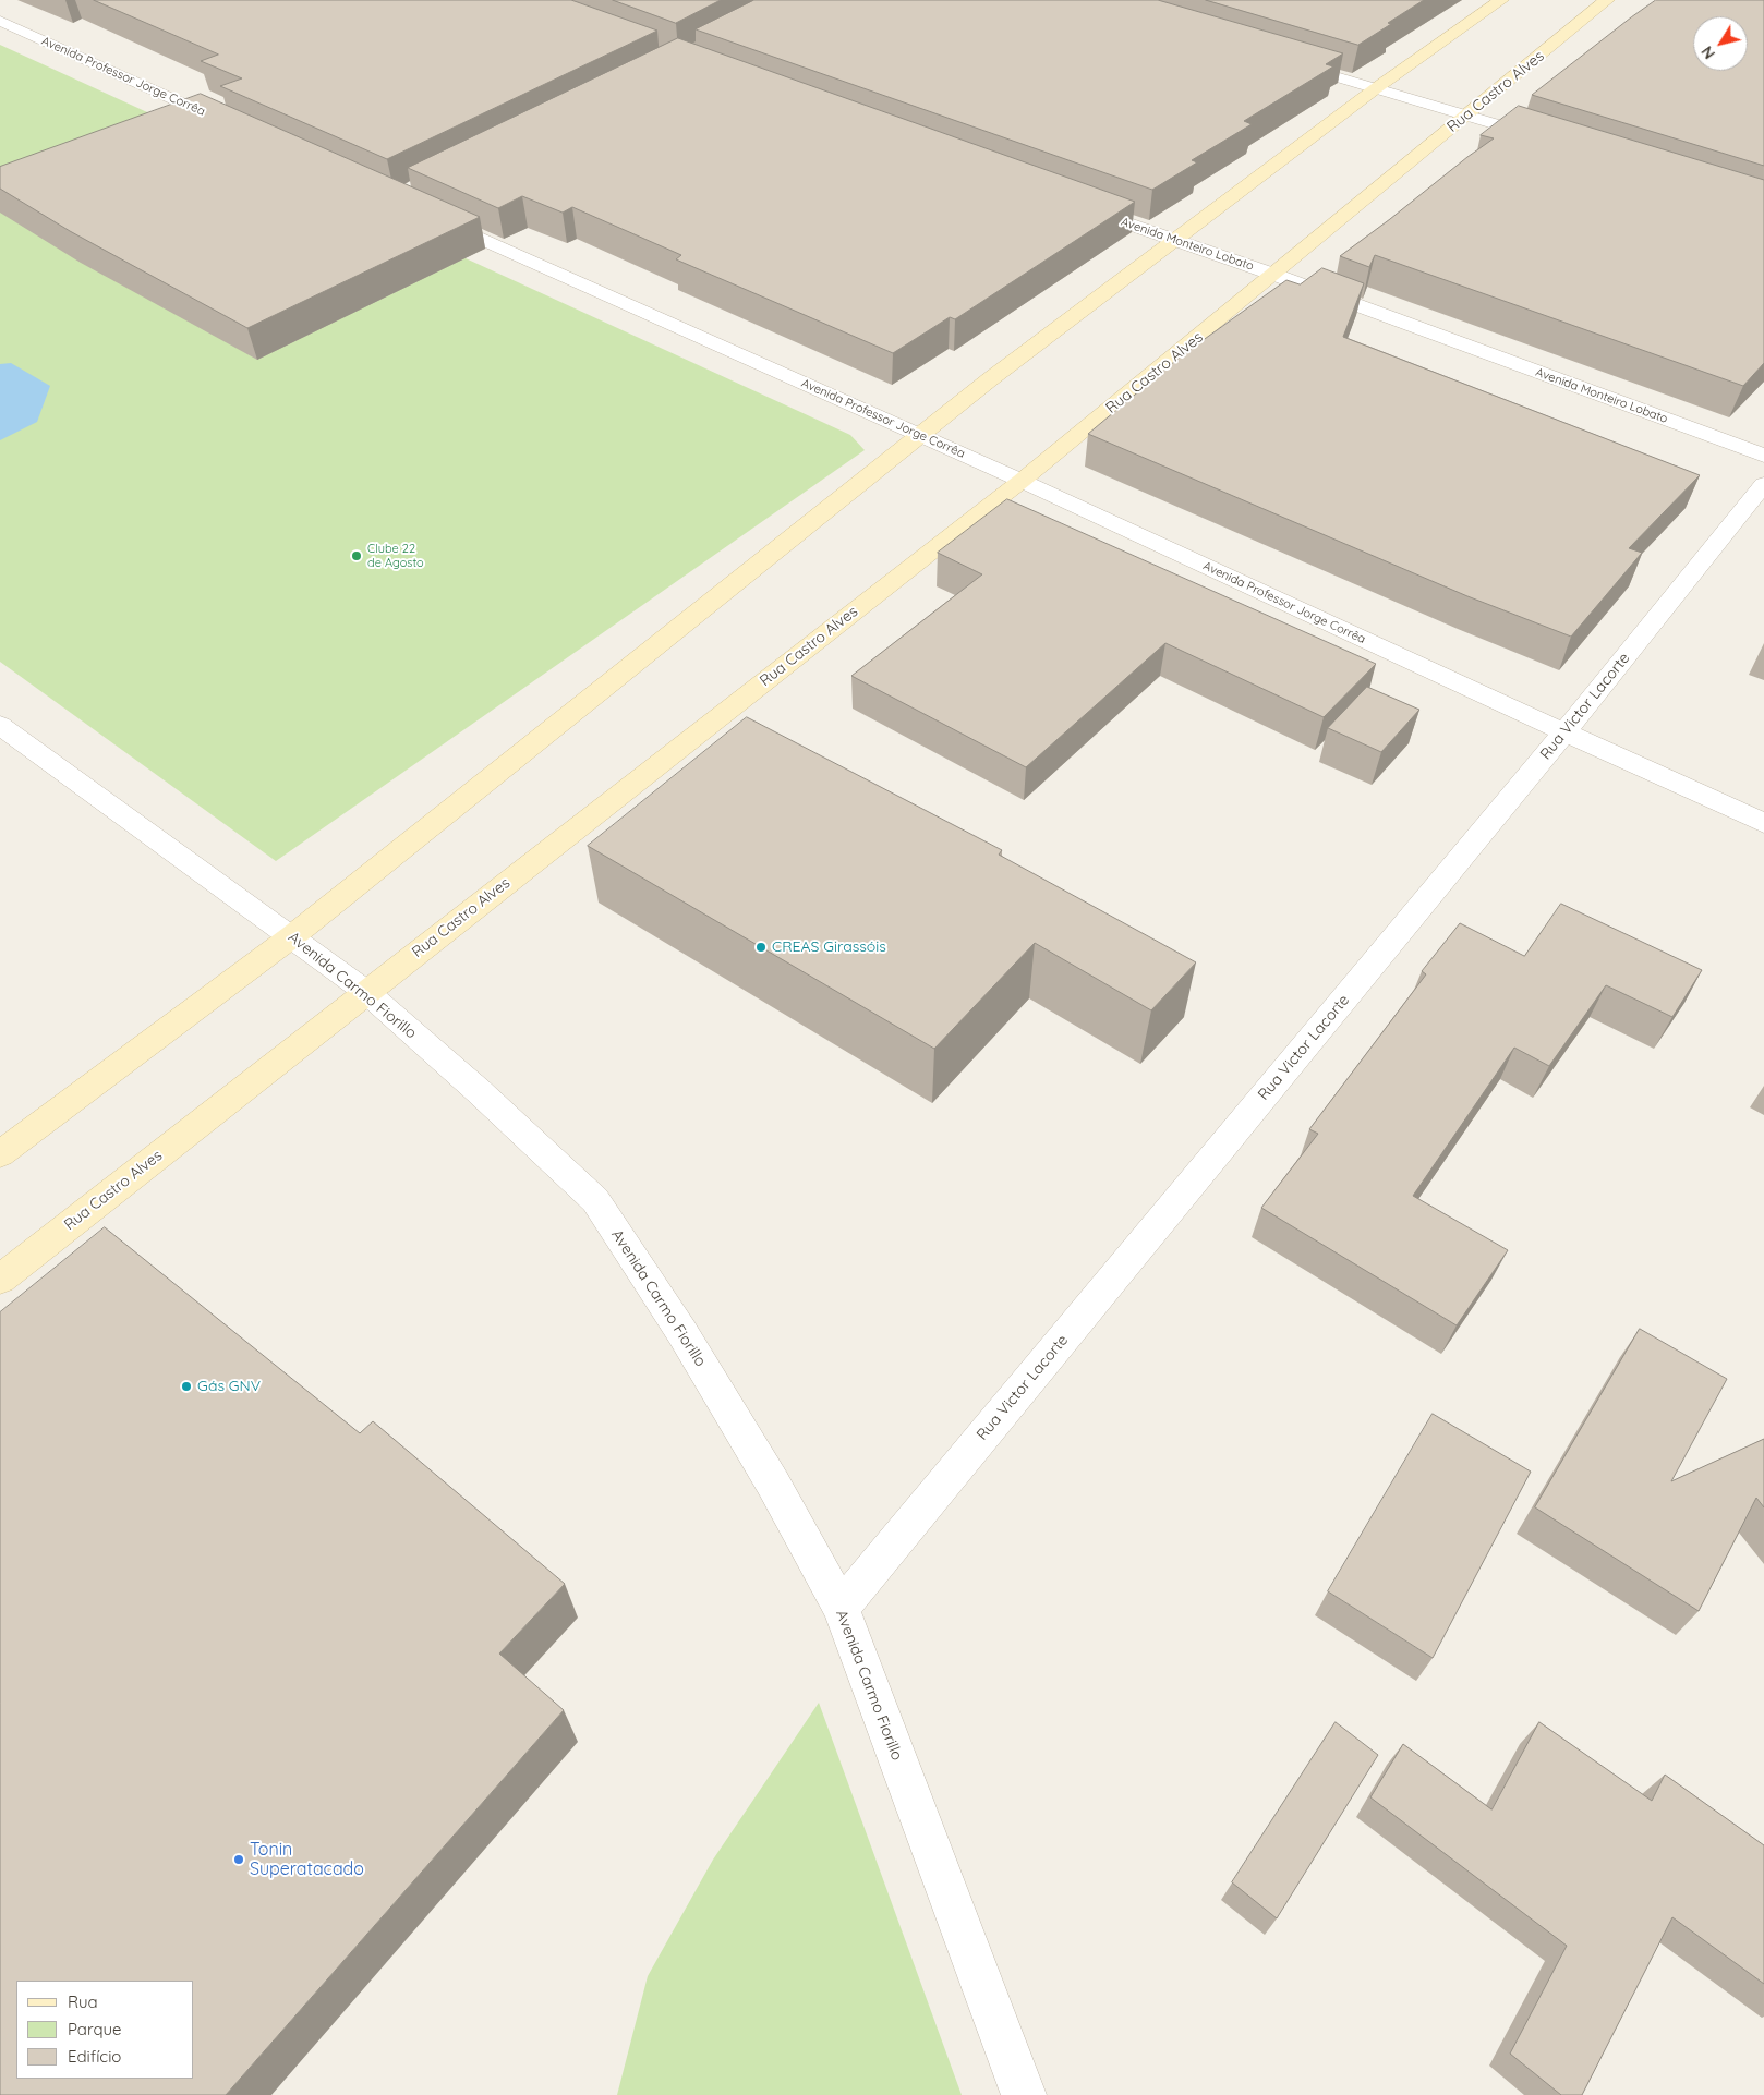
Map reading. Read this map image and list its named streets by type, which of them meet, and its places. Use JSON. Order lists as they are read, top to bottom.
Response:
{
  "streets": {
    "main road": ["Rua Castro Alves"],
    "street": [
      "Avenida Professor Jorge Corrêa",
      "Avenida Monteiro Lobato",
      "Rua Victor Lacorte",
      "Avenida Carmo Fiorillo"
    ]
  },
  "crossings": [
    ["Avenida Professor Jorge Corrêa", "Rua Castro Alves"],
    ["Avenida Professor Jorge Corrêa", "Rua Victor Lacorte"],
    ["Rua Castro Alves", "Avenida Monteiro Lobato"],
    ["Rua Castro Alves", "Avenida Carmo Fiorillo"],
    ["Rua Victor Lacorte", "Avenida Carmo Fiorillo"]
  ],
  "places": [
    "Clube 22 de Agosto",
    "CREAS Girassóis",
    "Gás GNV",
    "Tonin Superatacado"
  ],
  "legend": ["Rua", "Parque", "Edifício"],
  "north": "bottom left"
}
